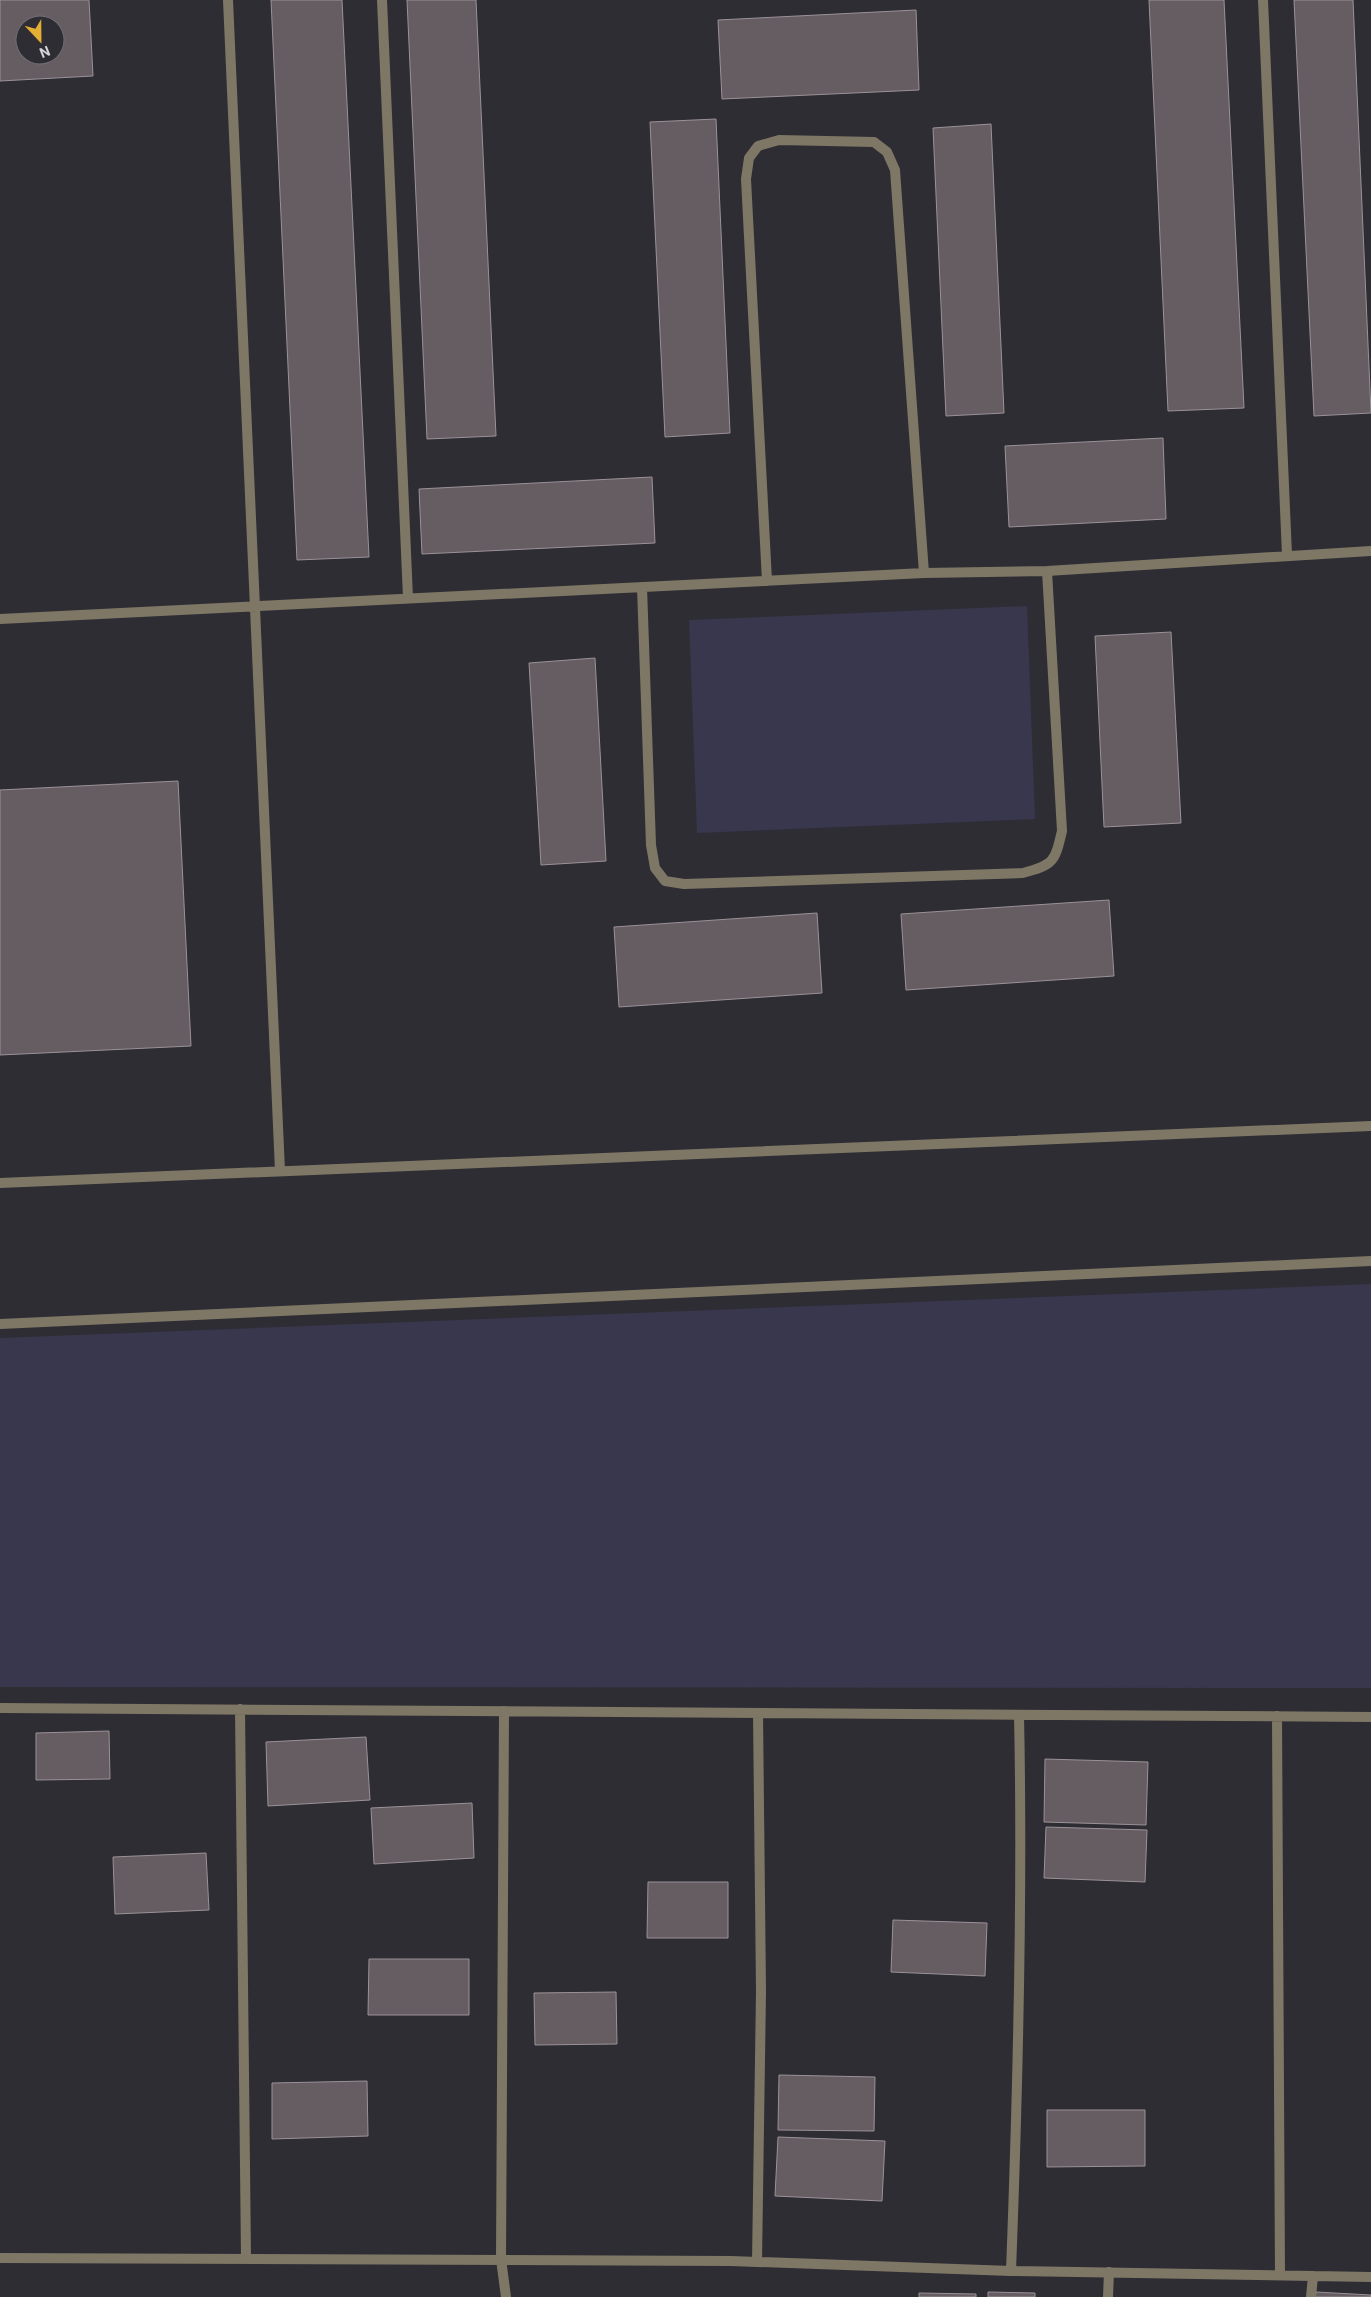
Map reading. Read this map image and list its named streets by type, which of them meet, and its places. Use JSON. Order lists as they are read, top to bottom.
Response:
{
  "north": "bottom"
}
